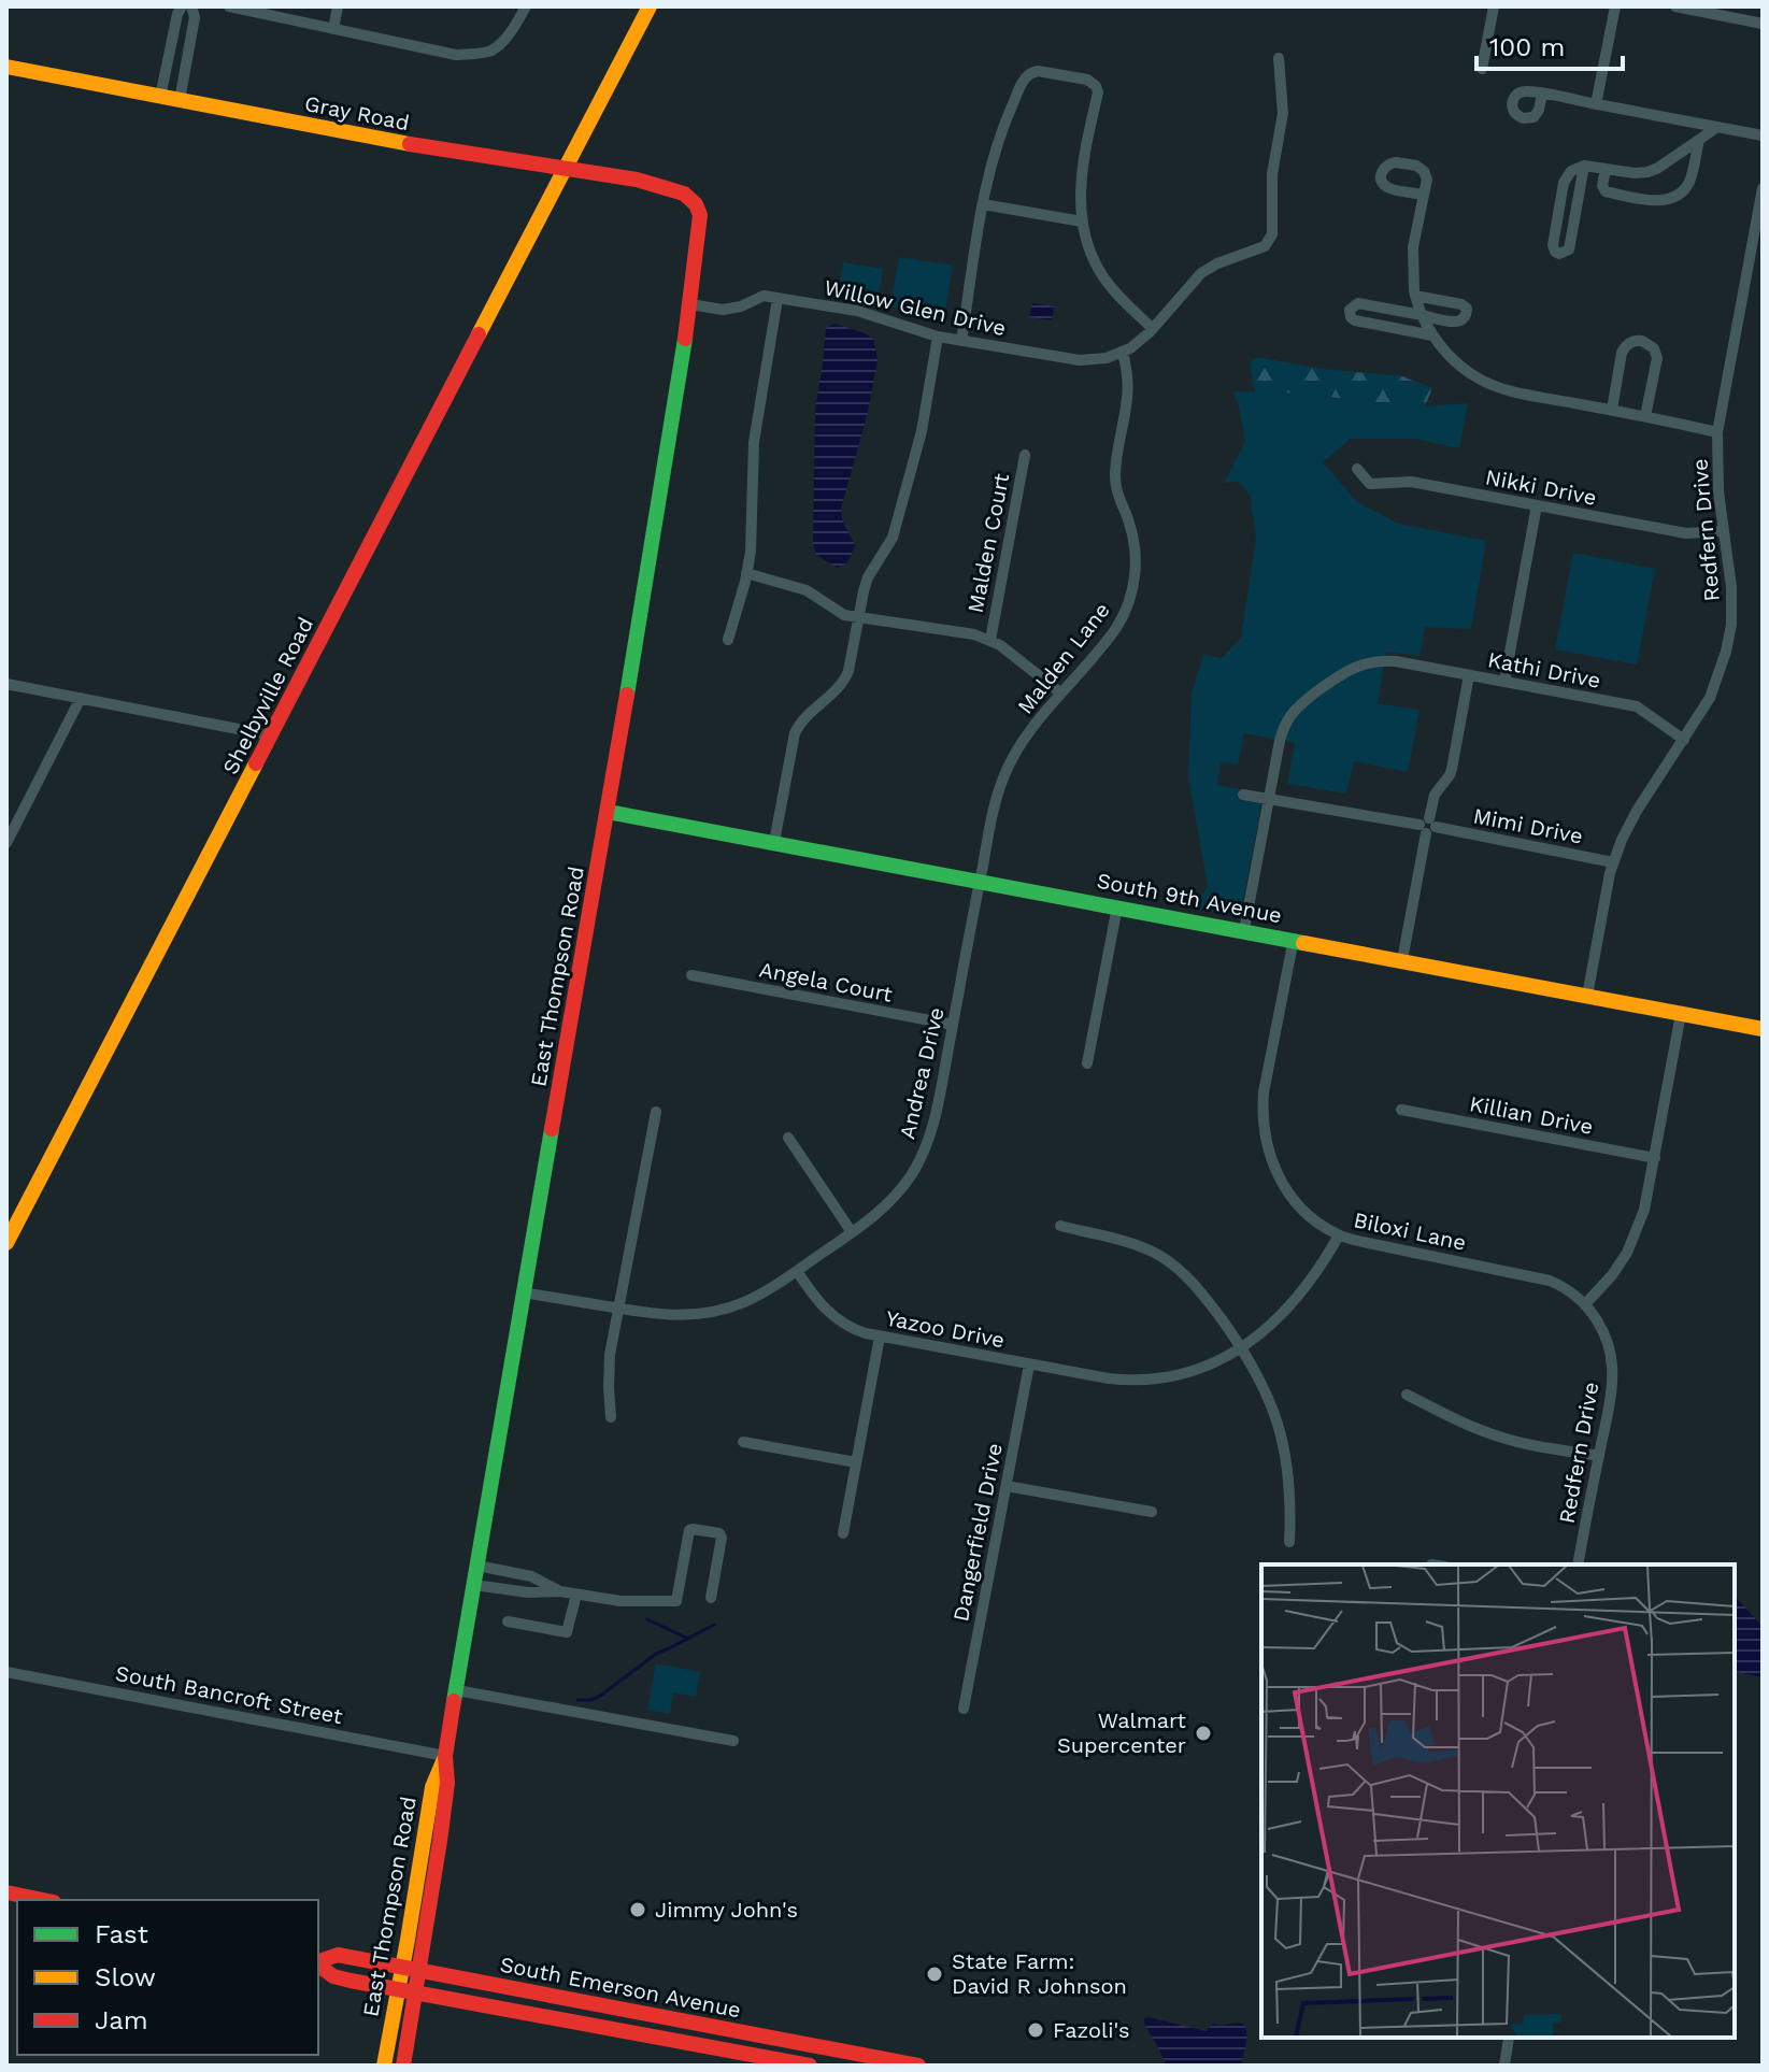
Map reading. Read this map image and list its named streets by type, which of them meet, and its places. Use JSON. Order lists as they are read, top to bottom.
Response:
{
  "streets": {
    "main road": [
      "Gray Road",
      "Shelbyville Road",
      "South 9th Avenue",
      "East Thompson Road",
      "South Emerson Avenue"
    ],
    "street": [
      "Willow Glen Drive",
      "Nikki Drive",
      "Redfern Drive",
      "Malden Court",
      "Malden Lane",
      "Kathi Drive",
      "Mimi Drive",
      "Angela Court",
      "Andrea Drive",
      "Killian Drive",
      "Biloxi Lane",
      "Yazoo Drive",
      "Dangerfield Drive",
      "South Bancroft Street"
    ]
  },
  "crossings": [
    ["Gray Road", "Shelbyville Road"],
    ["Gray Road", "East Thompson Road"],
    ["Willow Glen Drive", "Malden Lane"],
    ["Willow Glen Drive", "East Thompson Road"],
    ["Nikki Drive", "Redfern Drive"],
    ["Redfern Drive", "Kathi Drive"],
    ["Redfern Drive", "Mimi Drive"],
    ["Redfern Drive", "South 9th Avenue"],
    ["Redfern Drive", "Biloxi Lane"],
    ["Malden Lane", "South 9th Avenue"],
    ["Malden Lane", "Andrea Drive"],
    ["Kathi Drive", "Mimi Drive"],
    ["South 9th Avenue", "East Thompson Road"],
    ["South 9th Avenue", "Andrea Drive"],
    ["South 9th Avenue", "Biloxi Lane"],
    ["East Thompson Road", "South Bancroft Street"],
    ["East Thompson Road", "South Emerson Avenue"],
    ["Angela Court", "Andrea Drive"],
    ["Andrea Drive", "Yazoo Drive"],
    ["Biloxi Lane", "Yazoo Drive"],
    ["Yazoo Drive", "Dangerfield Drive"]
  ],
  "places": [
    "Walmart Supercenter",
    "Jimmy John's",
    "State Farm: David R Johnson",
    "Fazoli's"
  ],
  "legend": ["Fast", "Slow", "Jam"],
  "scale_bar": "100 m"
}
